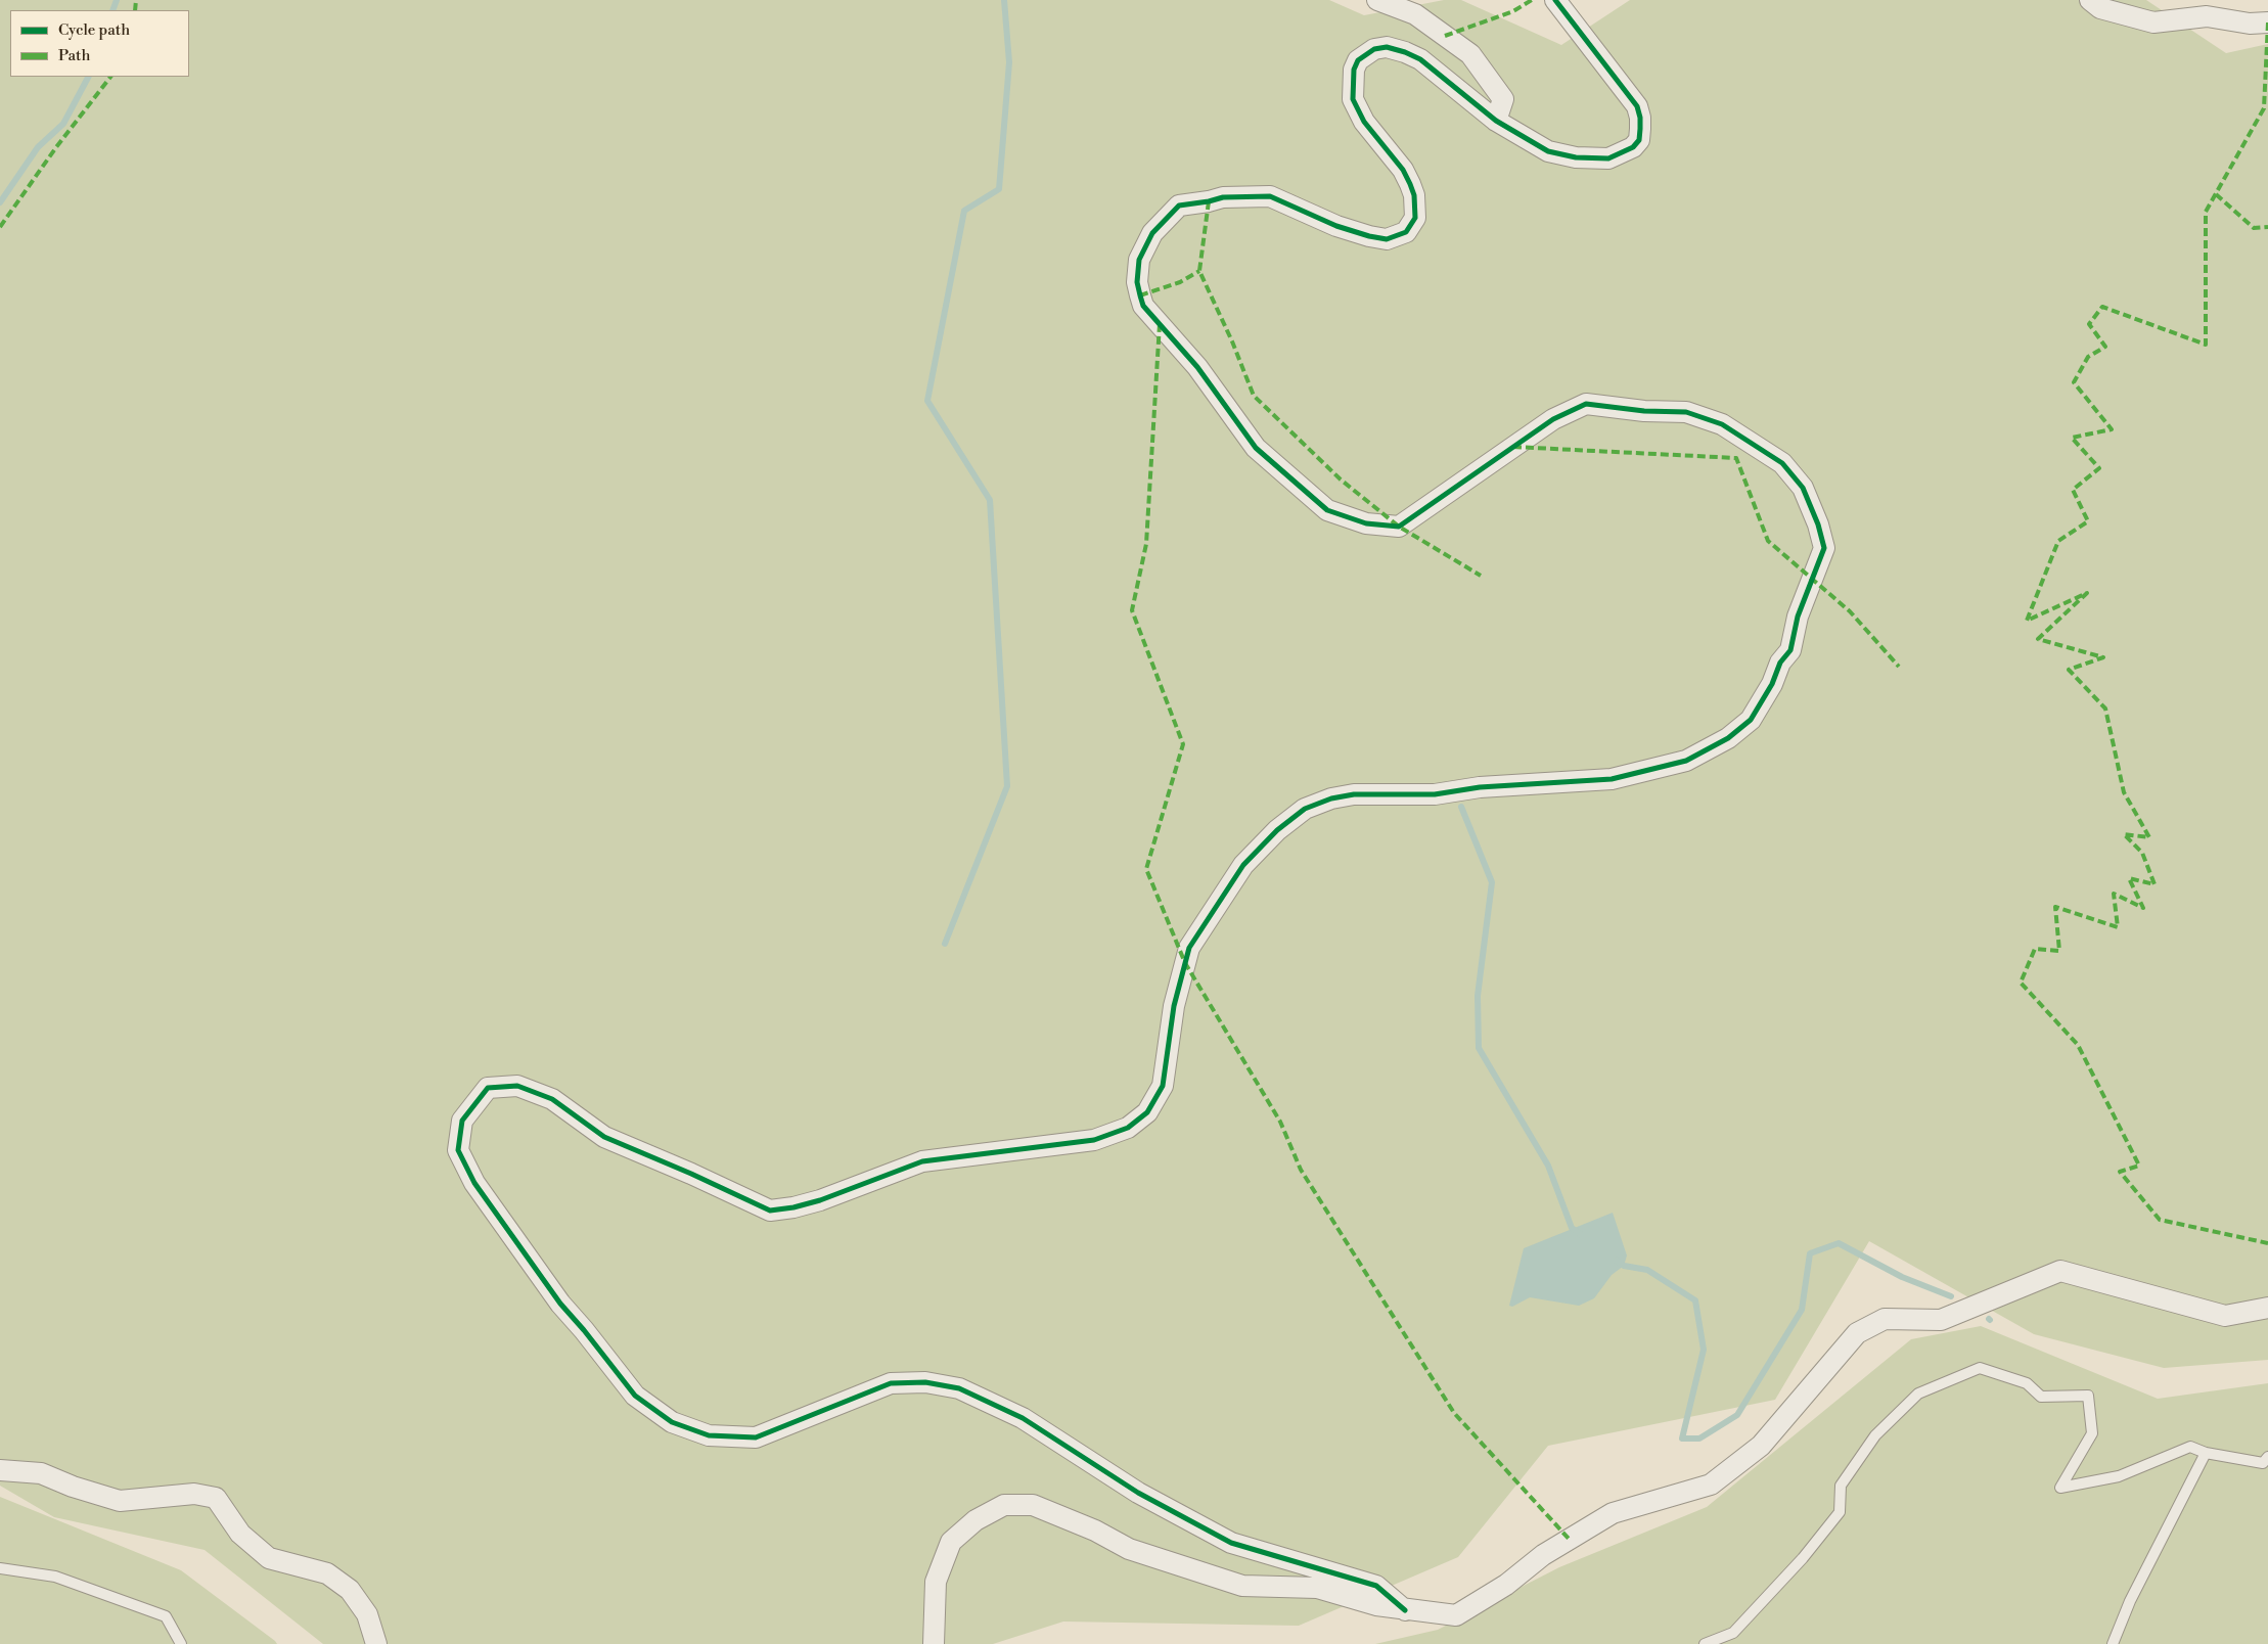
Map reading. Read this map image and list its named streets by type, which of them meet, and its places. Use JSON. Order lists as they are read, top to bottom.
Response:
{
  "legend": ["Cycle path", "Path"]
}
